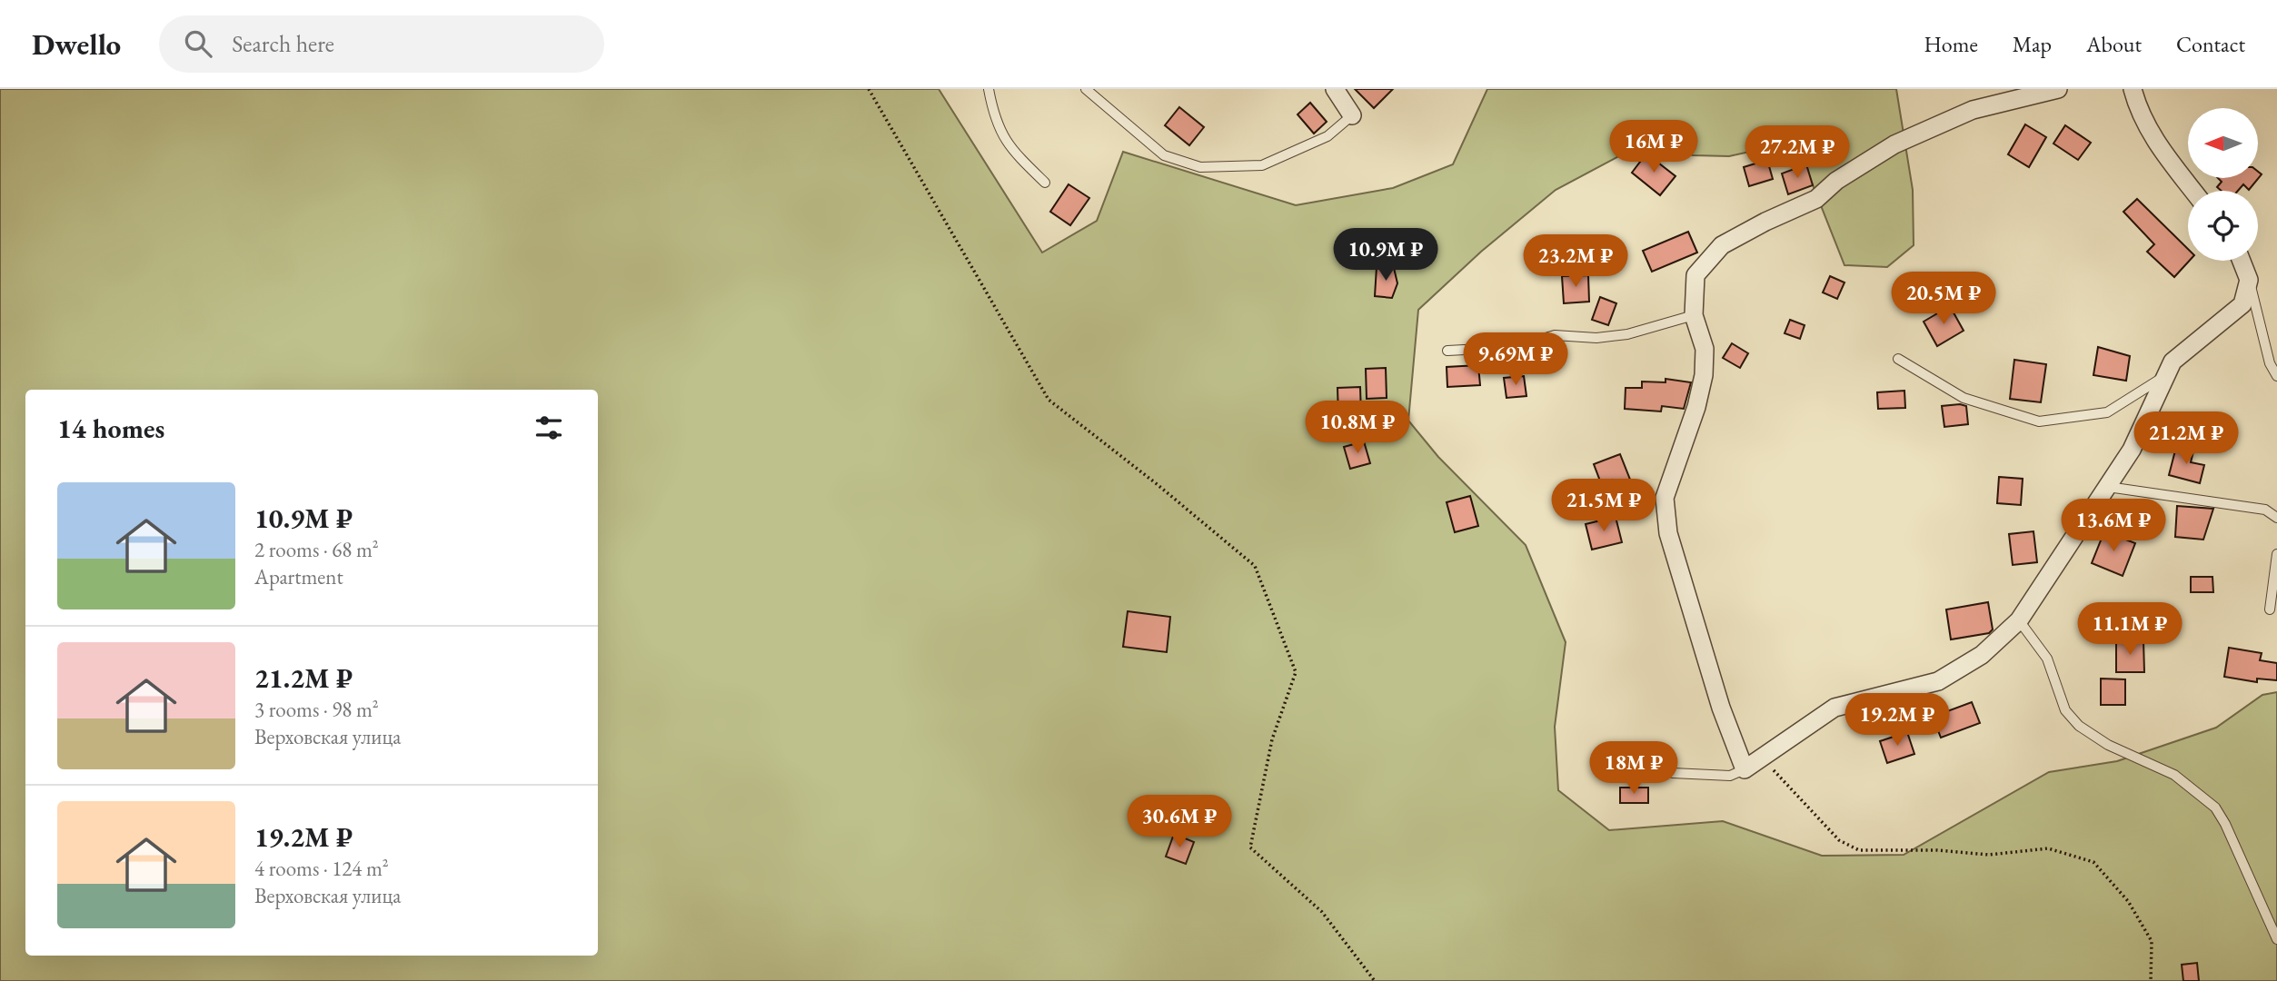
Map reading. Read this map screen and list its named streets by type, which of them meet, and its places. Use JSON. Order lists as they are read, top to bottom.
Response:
{
  "north": "left",
  "page": {
    "header": "Dwello",
    "search": "Search here",
    "nav": [
      "Home",
      "Map",
      "About",
      "Contact"
    ],
    "price": [
      "16M ₽",
      "27.2M ₽",
      "10.9M ₽",
      "23.2M ₽",
      "20.5M ₽",
      "9.69M ₽",
      "10.8M ₽",
      "21.2M ₽",
      "21.5M ₽",
      "13.6M ₽",
      "11.1M ₽",
      "19.2M ₽",
      "18M ₽",
      "30.6M ₽"
    ],
    "heading": "14 homes",
    "list": [
      {
        "name": "10.9M ₽",
        "note": "2 rooms · 68 m² · Apartment"
      },
      {
        "name": "21.2M ₽",
        "note": "3 rooms · 98 m² · Верховская улица"
      },
      {
        "name": "19.2M ₽",
        "note": "4 rooms · 124 m² · Верховская улица"
      }
    ]
  }
}
